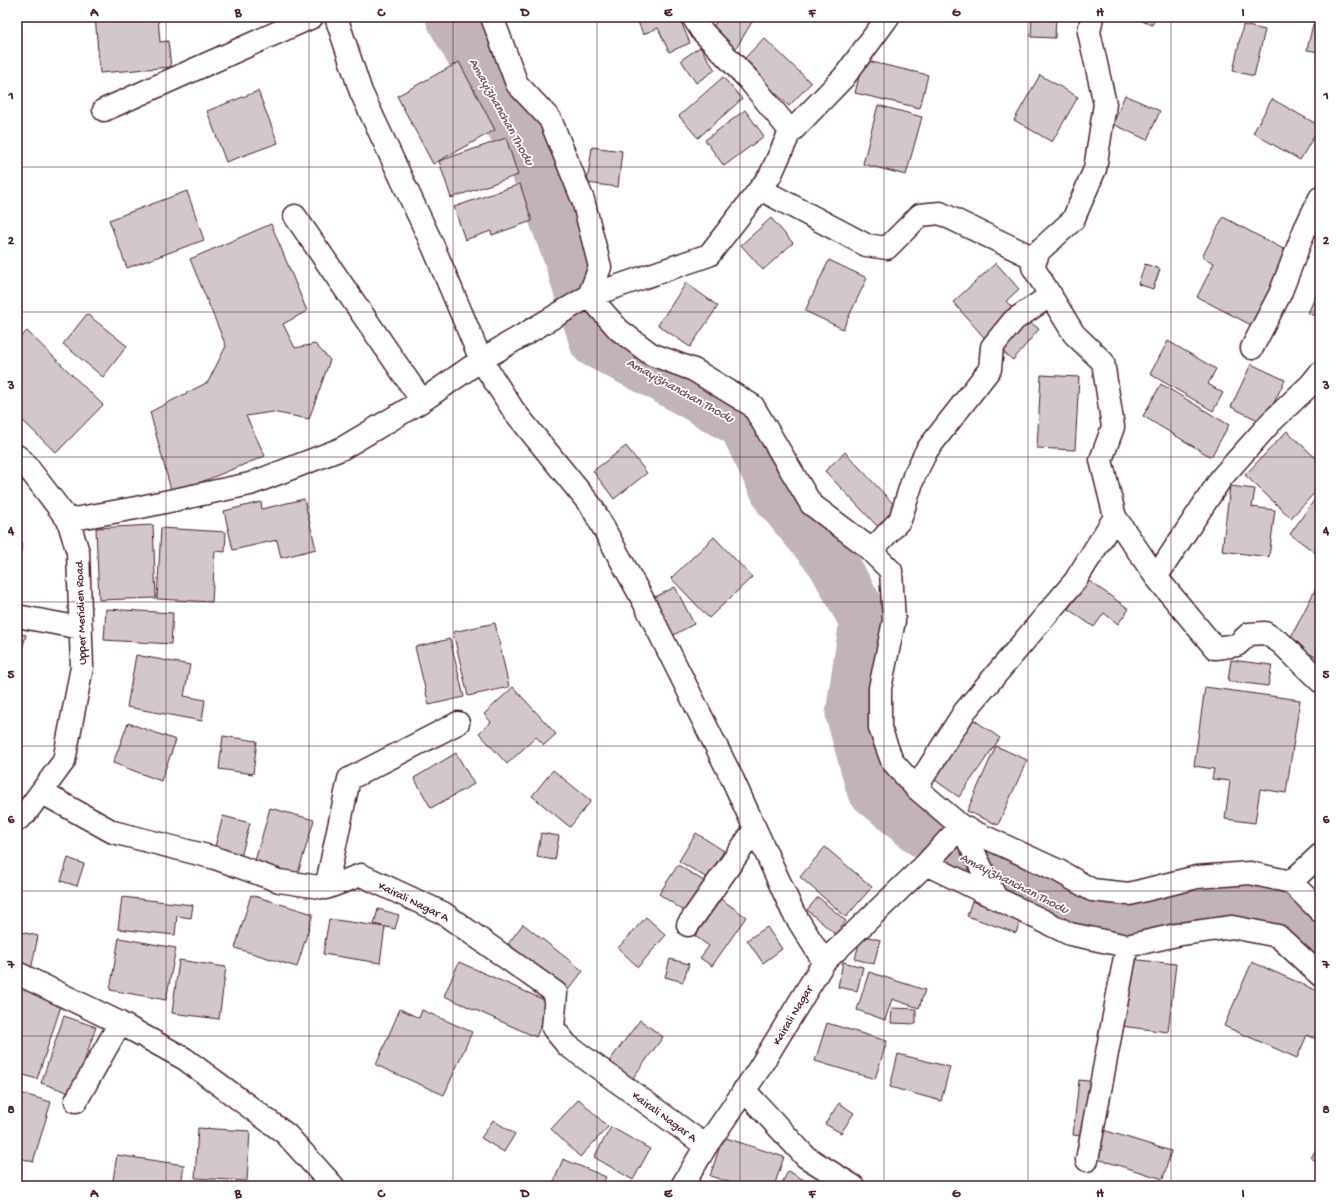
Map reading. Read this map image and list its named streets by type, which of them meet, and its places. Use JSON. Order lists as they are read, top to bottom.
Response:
{
  "streets": {
    "street": ["Upper Meridien Road", "Kairali Nagar A", "Kairali Nagar"]
  },
  "crossings": [
    ["Upper Meridien Road", "Kairali Nagar A"],
    ["Kairali Nagar A", "Kairali Nagar"]
  ],
  "water": ["Amayizhanchan Thodu"],
  "grid": {
    "columns": [
      "A",
      "B",
      "C",
      "D",
      "E",
      "F",
      "G",
      "H",
      "I"
    ],
    "rows": [
      "1",
      "2",
      "3",
      "4",
      "5",
      "6",
      "7",
      "8"
    ]
  }
}
